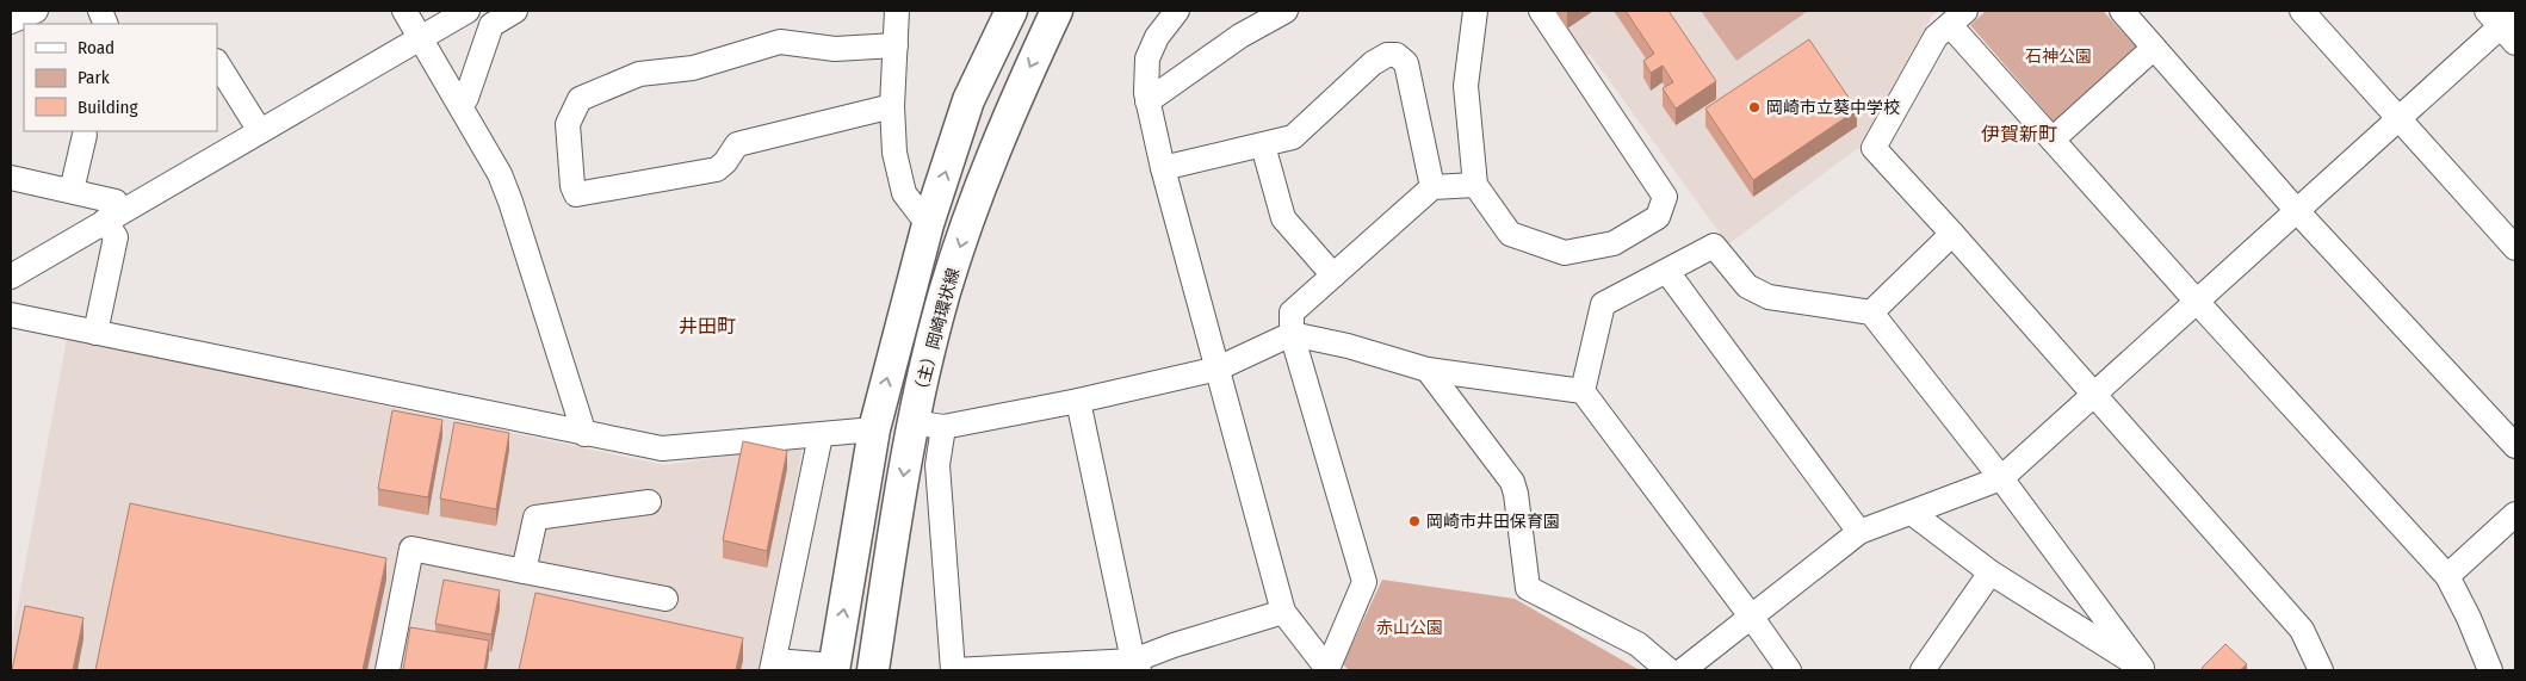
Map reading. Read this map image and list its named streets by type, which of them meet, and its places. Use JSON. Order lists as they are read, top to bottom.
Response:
{
  "streets": {
    "main road": ["（主）岡崎環状線"]
  },
  "districts": ["伊賀新町", "井田町"],
  "parks": ["石神公園", "赤山公園"],
  "places": ["岡崎市立葵中学校", "岡崎市井田保育園"],
  "legend": ["Road", "Park", "Building"]
}
